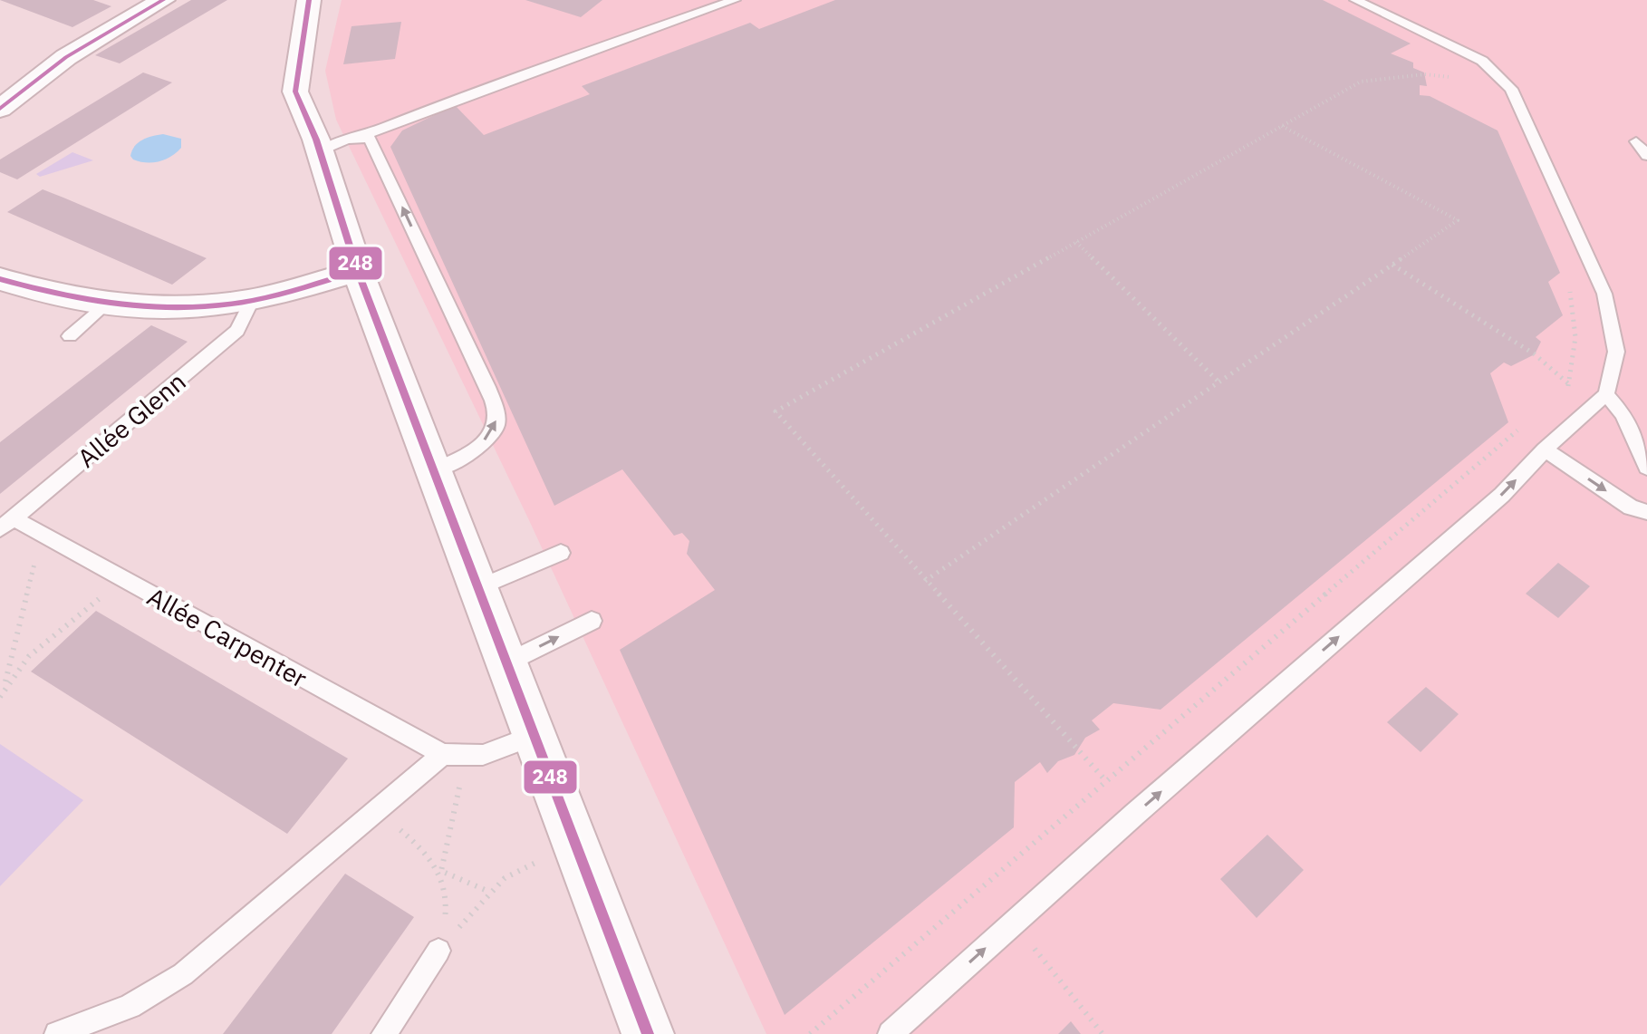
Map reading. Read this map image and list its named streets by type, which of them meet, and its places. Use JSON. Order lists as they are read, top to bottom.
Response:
{
  "streets": {
    "lane": ["Allée Glenn", "Allée Carpenter"]
  },
  "crossings": [
    ["Allée Glenn", "Allée Carpenter"]
  ],
  "lines": ["transit line 248"]
}
